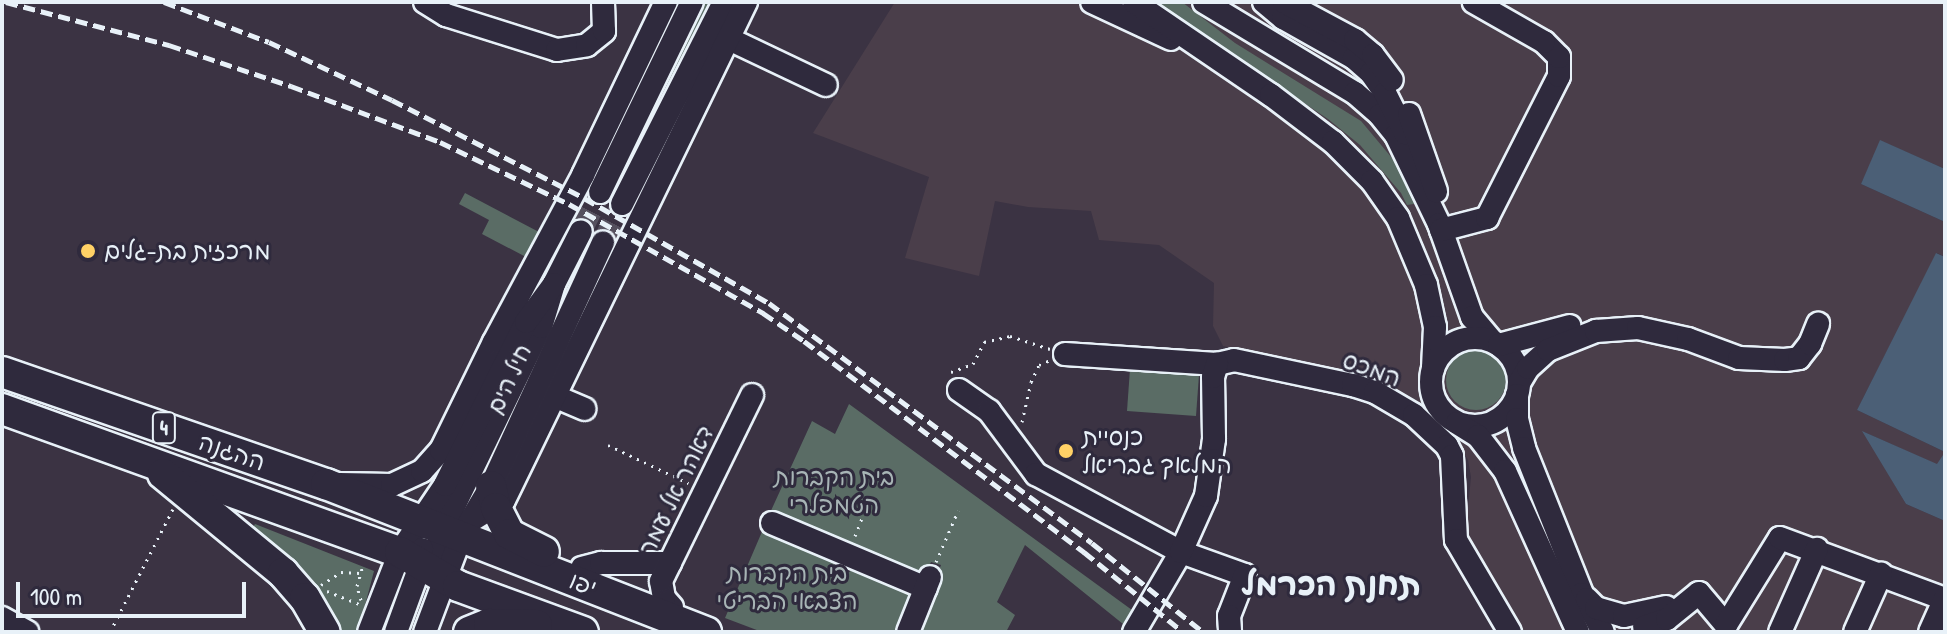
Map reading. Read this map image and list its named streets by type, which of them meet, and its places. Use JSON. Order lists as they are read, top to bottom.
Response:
{
  "streets": {
    "highway": ["4", "ההגנה", "יפו"],
    "street": ["המכס", "חיל הים", "דאהר אל עמר"]
  },
  "crossings": [
    ["חיל הים", "ההגנה"],
    ["חיל הים", "יפו"],
    ["ההגנה", "יפו"]
  ],
  "districts": ["תחנת הכרמל"],
  "parks": ["בית הקברות הטמפלרי", "בית הקברות הצבאי הבריטי"],
  "places": ["מרכזית בת-גלים", "כנסיית המלאך גבריאל"],
  "scale_bar": "100 m"
}
